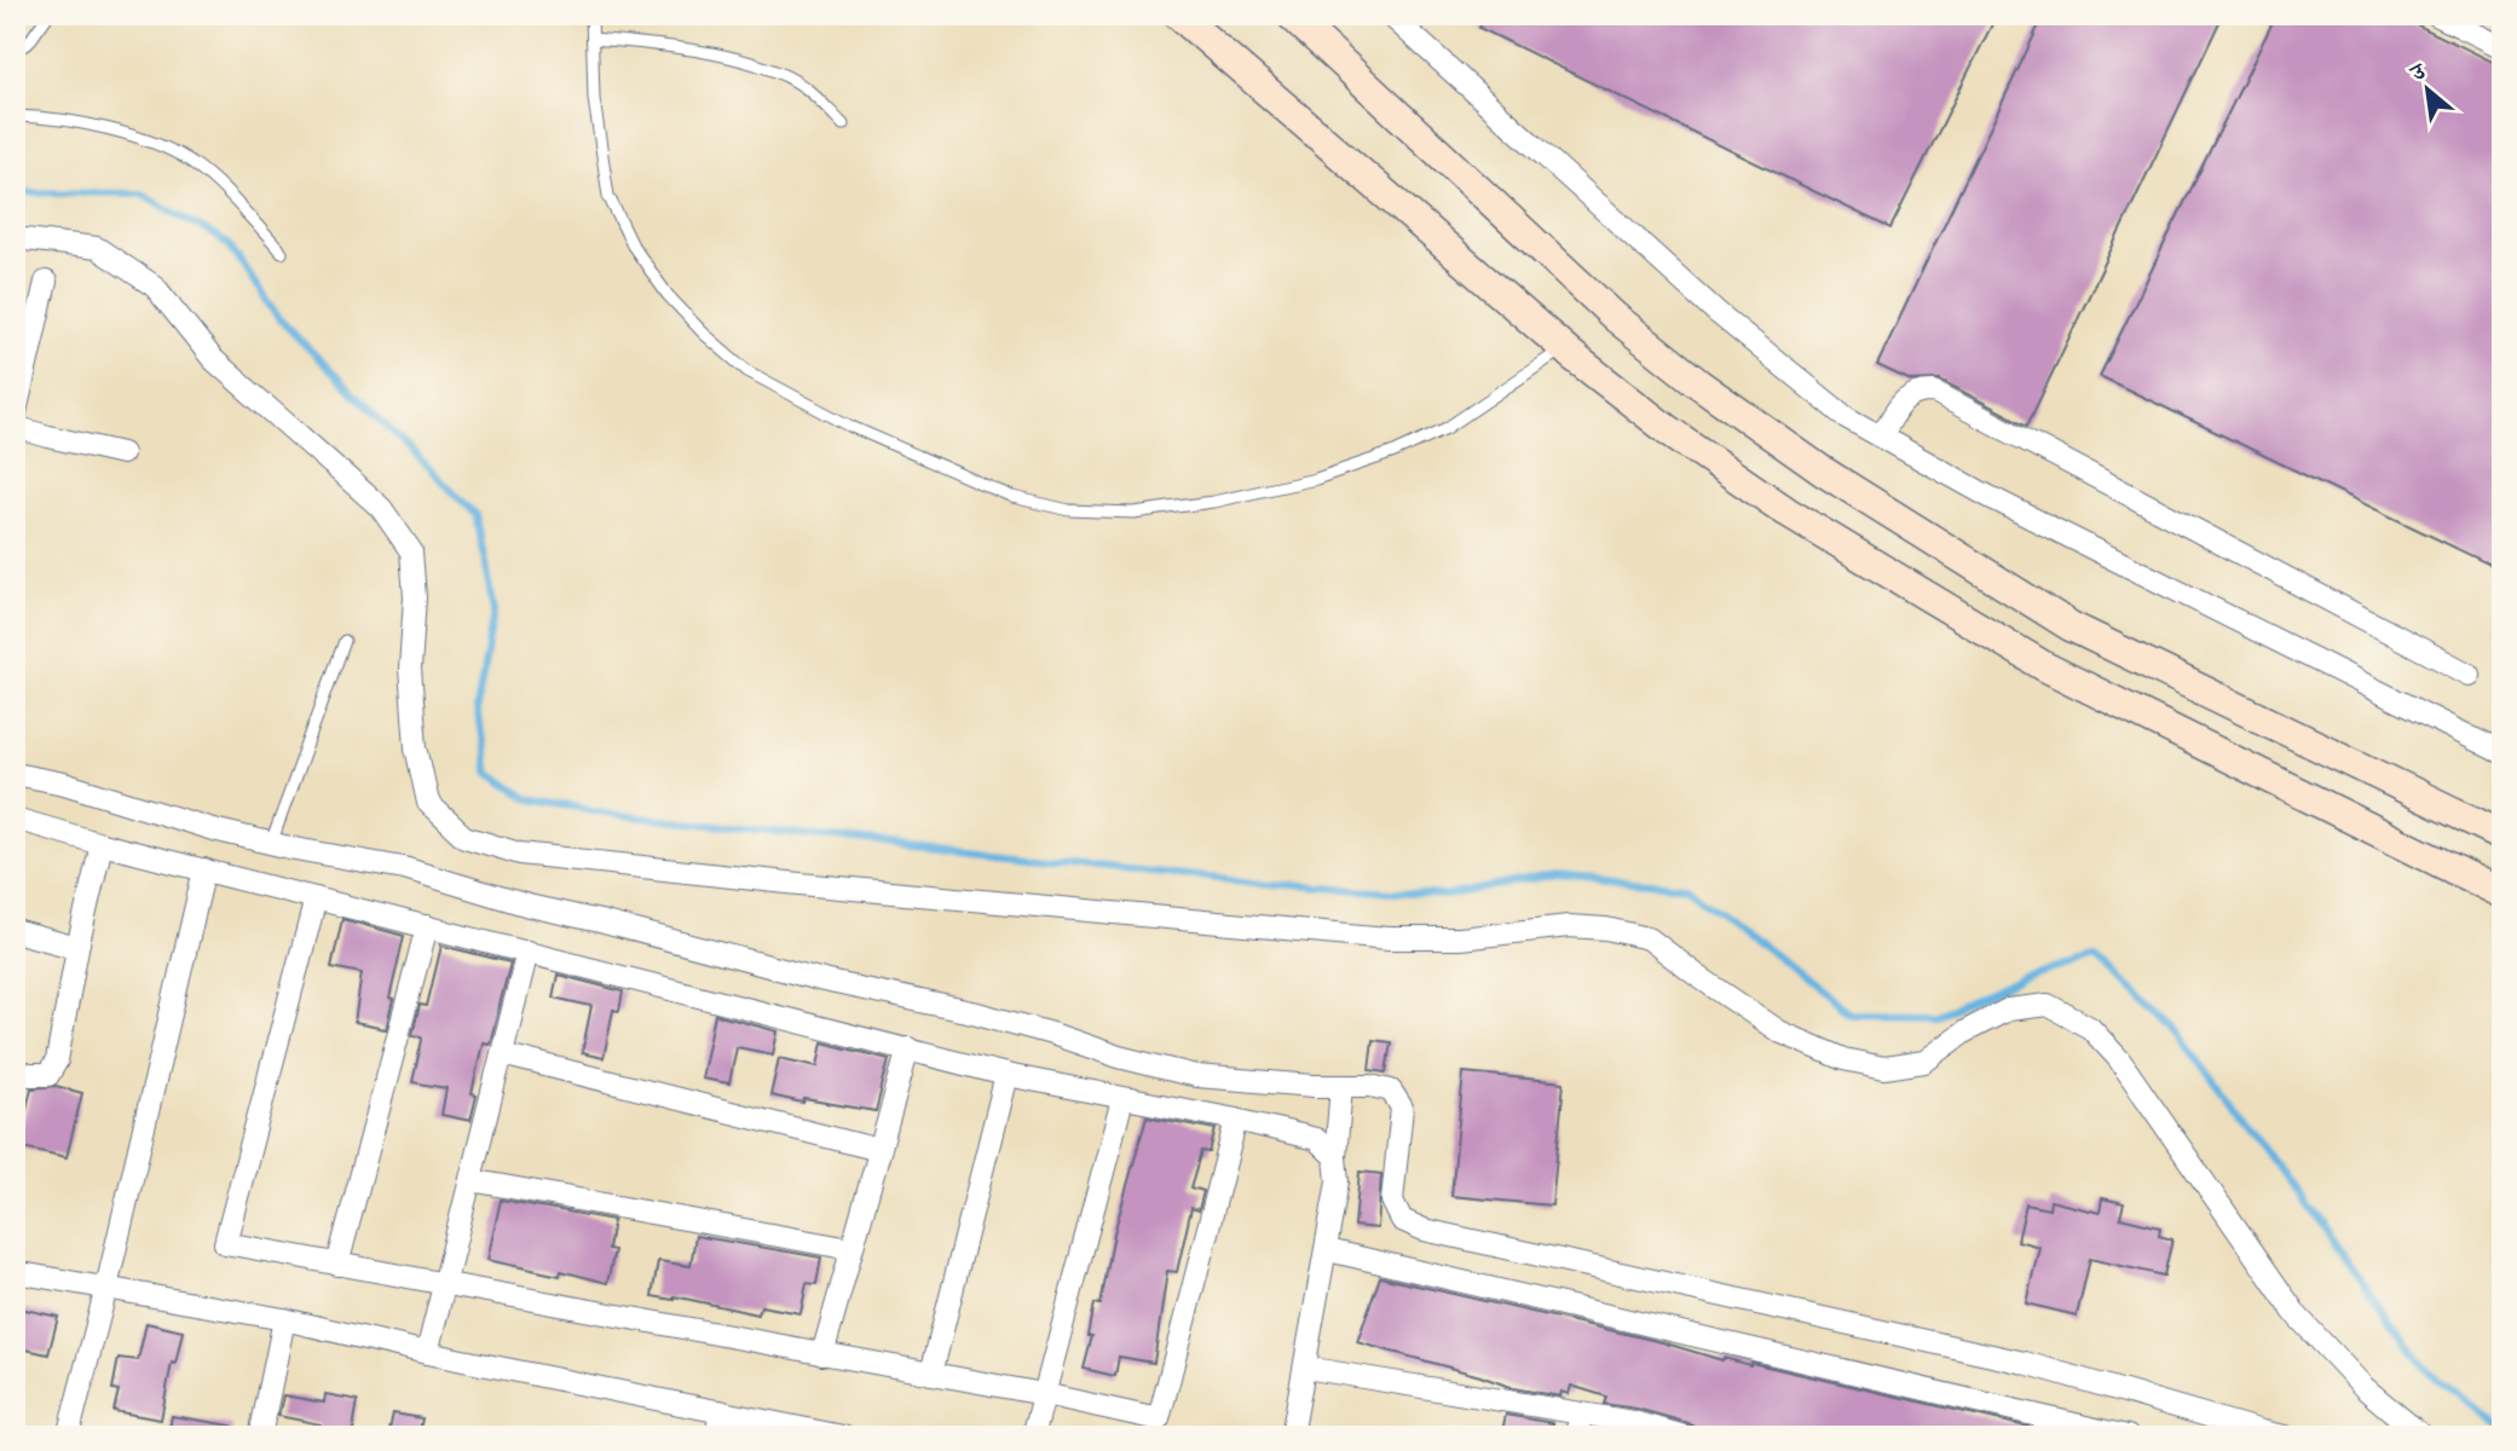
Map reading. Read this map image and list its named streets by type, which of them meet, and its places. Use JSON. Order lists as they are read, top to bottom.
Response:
{
  "north": "top left"
}
